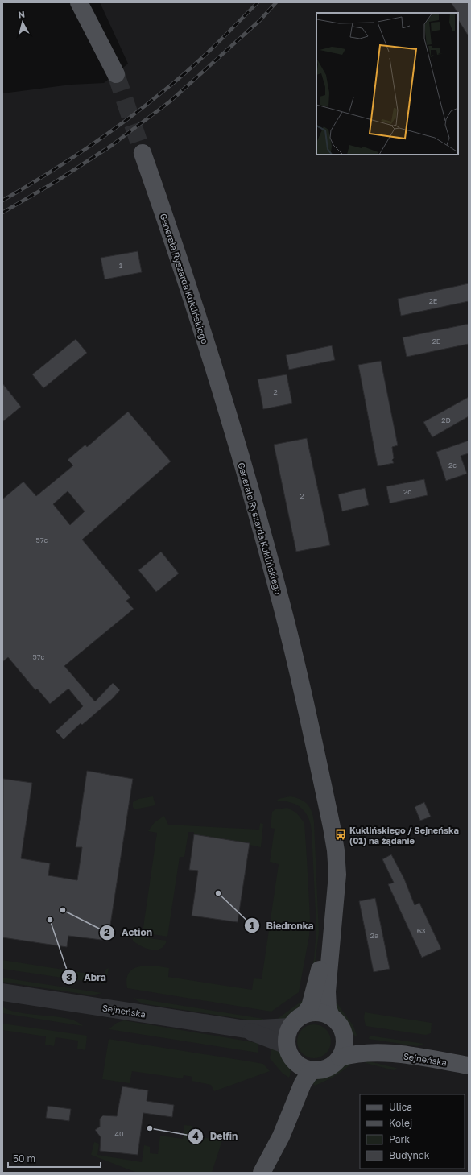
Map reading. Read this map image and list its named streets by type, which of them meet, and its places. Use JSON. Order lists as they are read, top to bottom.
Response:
{
  "streets": {
    "main road": ["Generała Ryszarda Kuklińskiego", "Sejneńska"]
  },
  "crossings": [
    ["Generała Ryszarda Kuklińskiego", "Sejneńska"]
  ],
  "places": {
    "bus stop": ["Kuklińskiego / Sejneńska (01) na żądanie"],
    "other": [
      "Biedronka",
      "Action",
      "Abra",
      "Delfin"
    ]
  },
  "house_numbers": [
    "1",
    "2E",
    "2E",
    "2",
    "2D",
    "2c",
    "2c",
    "2",
    "57c",
    "57c",
    "63",
    "2a",
    "40"
  ],
  "legend": [
    "Ulica",
    "Kolej",
    "Park",
    "Budynek"
  ],
  "scale_bar": "50 m",
  "north": "top"
}
